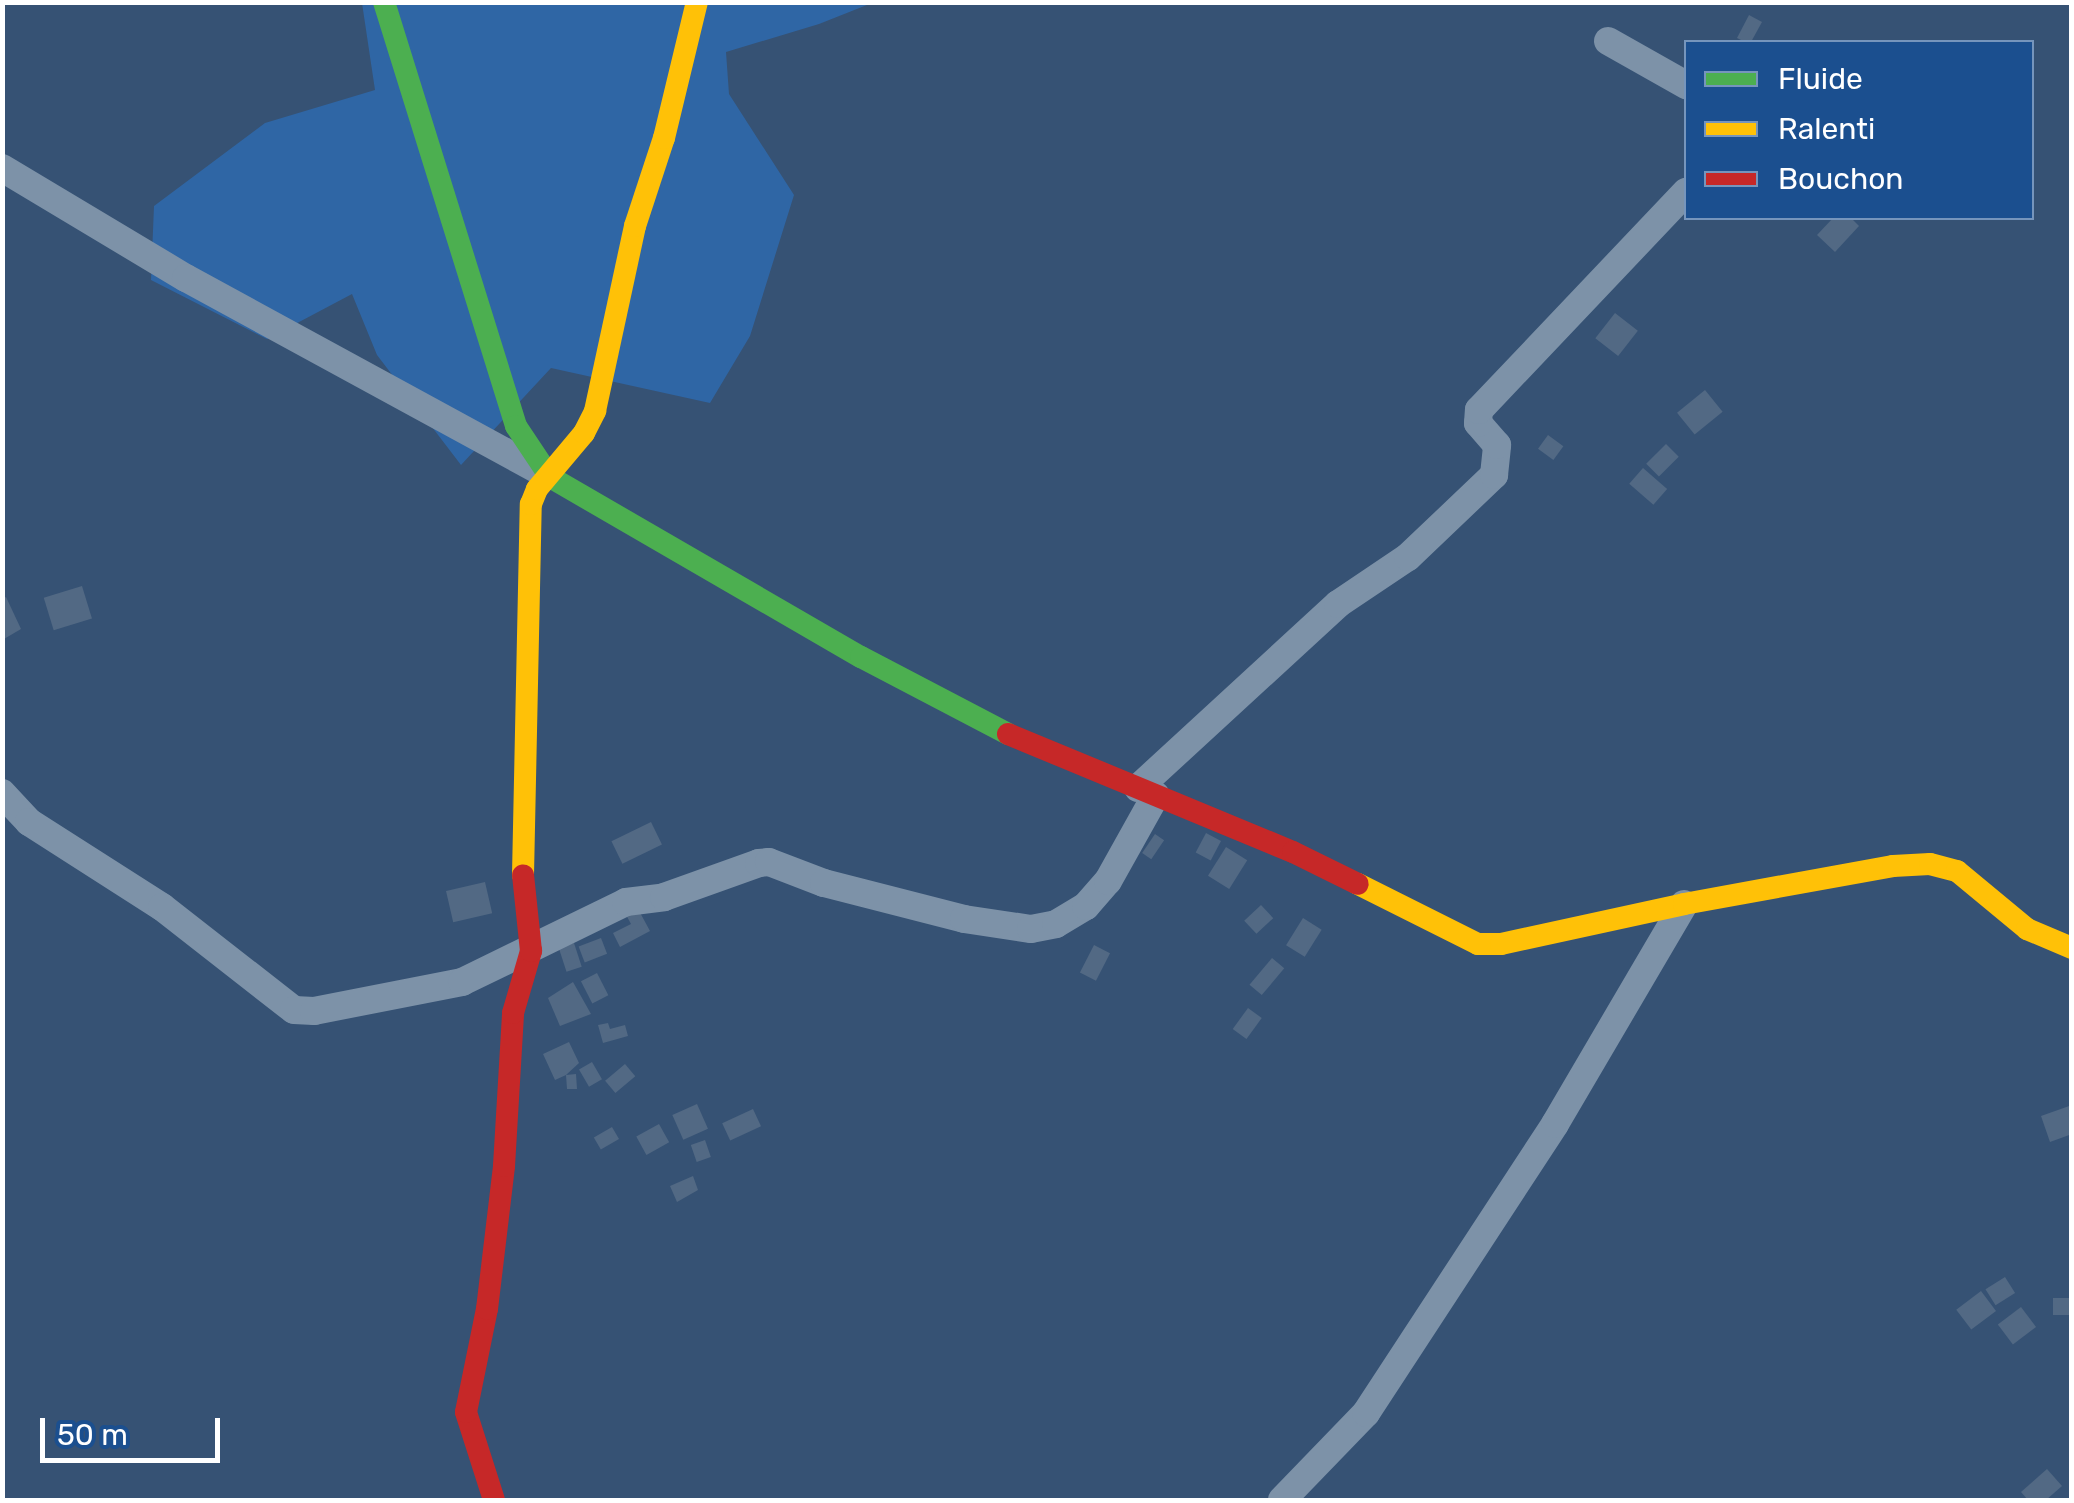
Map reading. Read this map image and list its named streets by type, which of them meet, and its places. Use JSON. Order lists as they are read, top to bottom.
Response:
{
  "legend": ["Fluide", "Ralenti", "Bouchon"],
  "scale_bar": "50 m"
}
